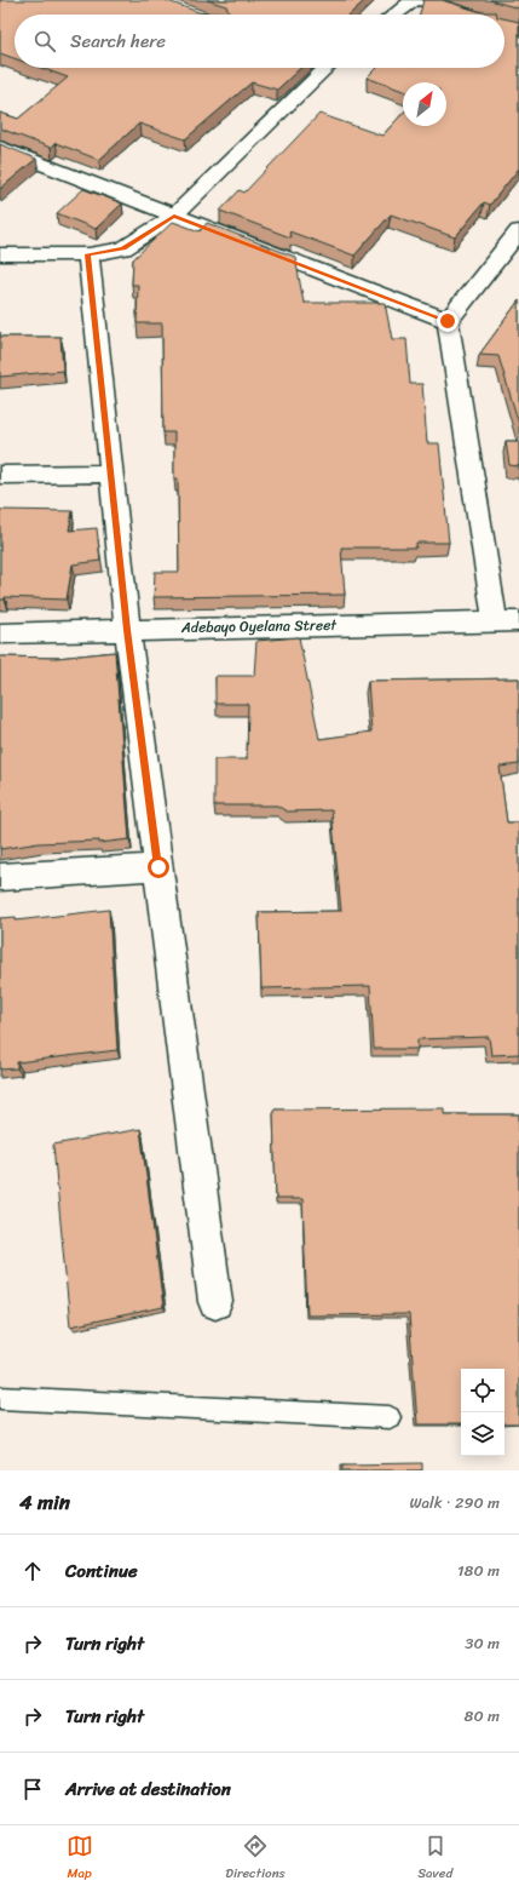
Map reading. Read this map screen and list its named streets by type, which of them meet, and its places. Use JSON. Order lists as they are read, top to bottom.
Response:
{
  "streets": {
    "street": ["Adebayo Oyelana Street"]
  },
  "north": "top right",
  "page": {
    "search": "Search here",
    "heading": ["4 min", "Walk · 290 m"],
    "list": [
      ["Continue", "180 m"],
      ["Turn right", "30 m"],
      ["Turn right", "80 m"],
      "Arrive at destination"
    ],
    "nav": ["Map", "Directions", "Saved"]
  }
}
